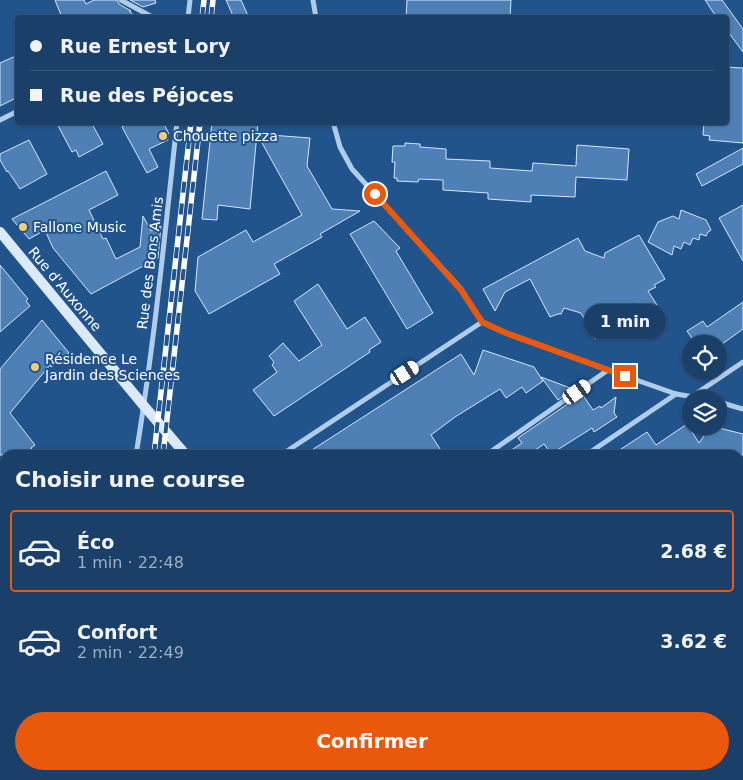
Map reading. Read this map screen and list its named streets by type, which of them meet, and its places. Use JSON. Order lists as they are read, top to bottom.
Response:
{
  "streets": {
    "main road": ["Rue d'Auxonne"],
    "street": ["Rue des Bons Amis"]
  },
  "crossings": [
    ["Rue des Bons Amis", "Rue d'Auxonne"]
  ],
  "places": ["Chouette pizza", "Fallone Music", "Résidence Le Jardin des Sciences"],
  "page": {
    "banner": ["Rue Ernest Lory", "Rue des Péjoces"],
    "bubble": "1 min",
    "heading": "Choisir une course",
    "list": [
      {
        "name": "Éco",
        "note": "1 min · 22:48",
        "value": "2.68 €"
      },
      {
        "name": "Confort",
        "note": "2 min · 22:49",
        "value": "3.62 €"
      }
    ],
    "buttons": "Confirmer"
  }
}
